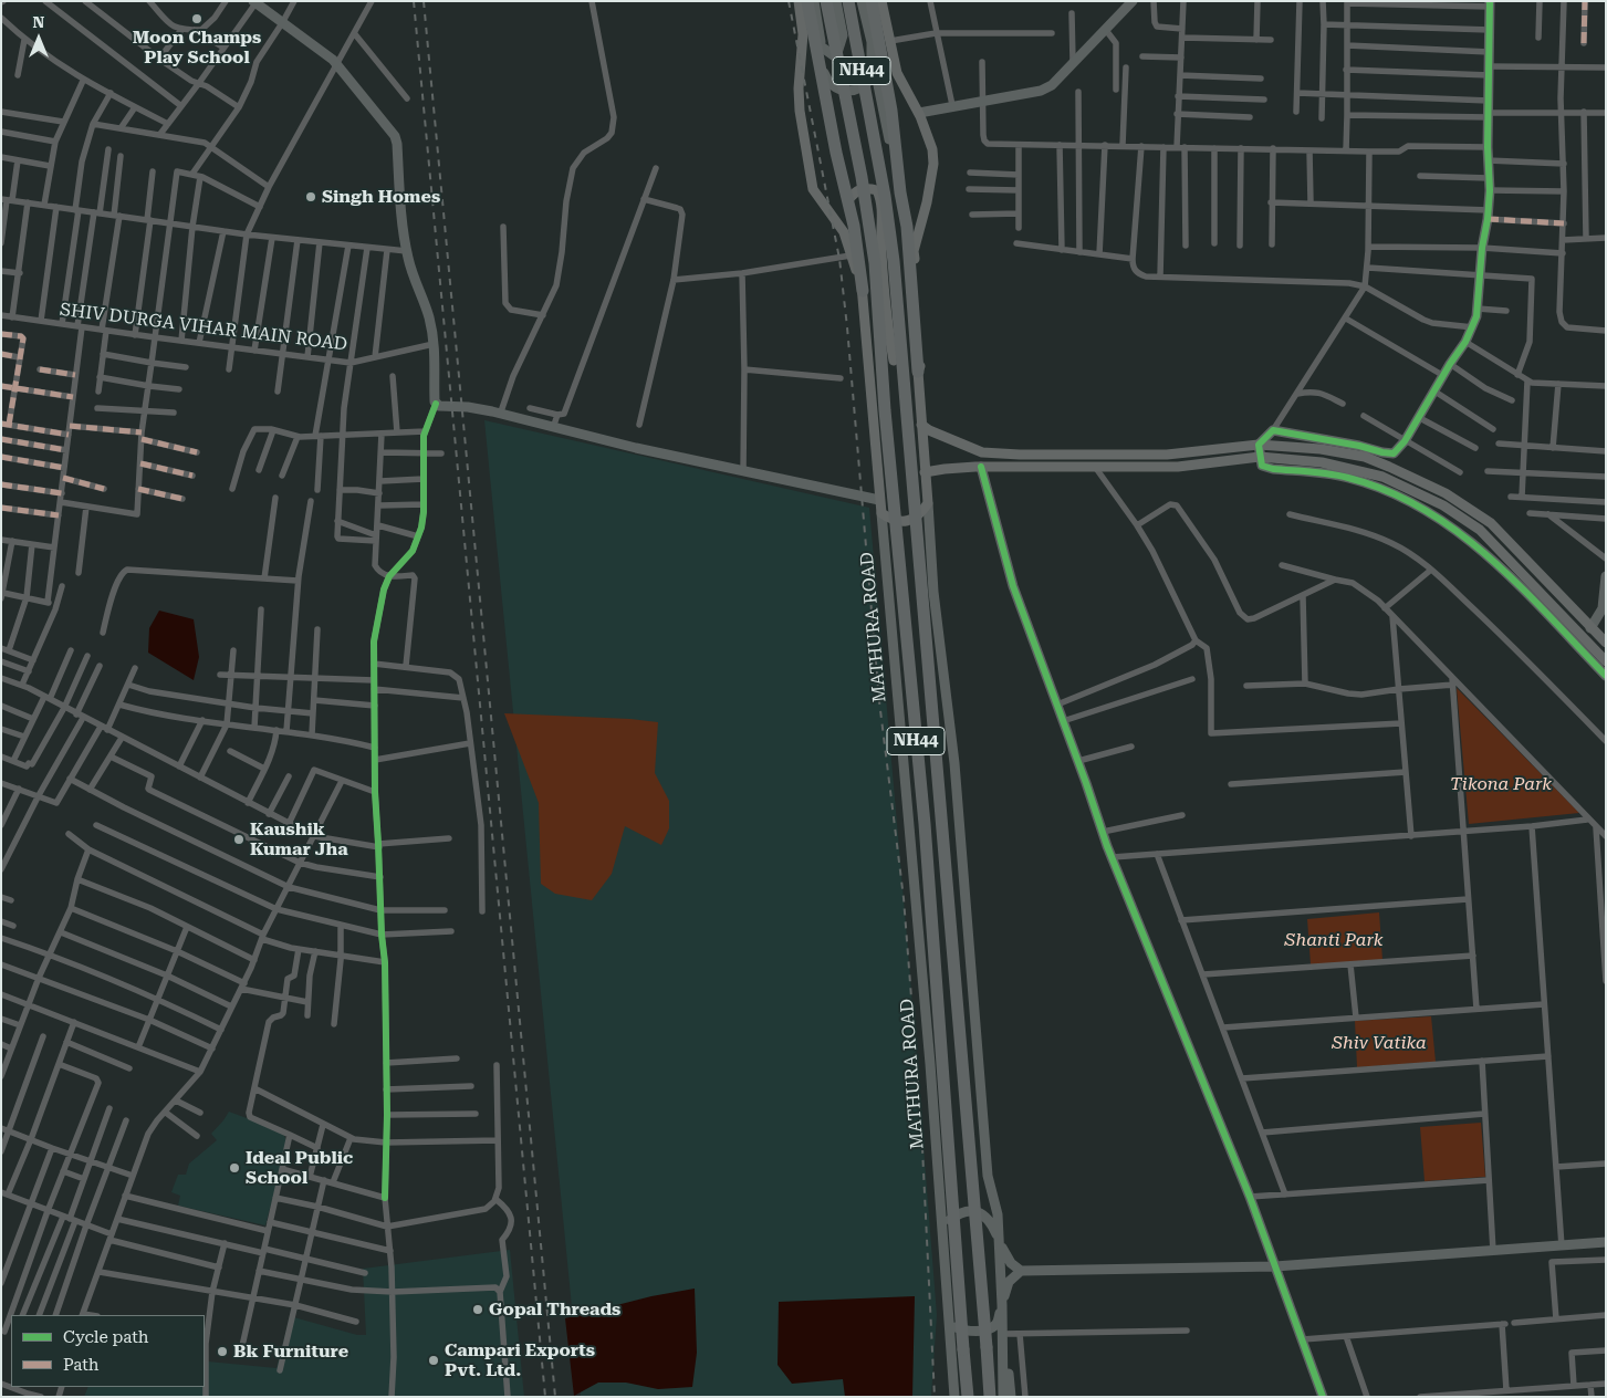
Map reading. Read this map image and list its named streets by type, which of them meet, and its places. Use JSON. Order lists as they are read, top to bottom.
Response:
{
  "streets": {
    "highway": ["NH44", "MATHURA ROAD"],
    "street": ["SHIV DURGA VIHAR MAIN ROAD"]
  },
  "parks": ["Tikona Park", "Shanti Park", "Shiv Vatika"],
  "places": [
    "Moon Champs Play School",
    "Singh Homes",
    "Kaushik Kumar Jha",
    "Ideal Public School",
    "Gopal Threads",
    "Bk Furniture",
    "Campari Exports Pvt. Ltd."
  ],
  "legend": ["Cycle path", "Path"],
  "north": "top"
}
